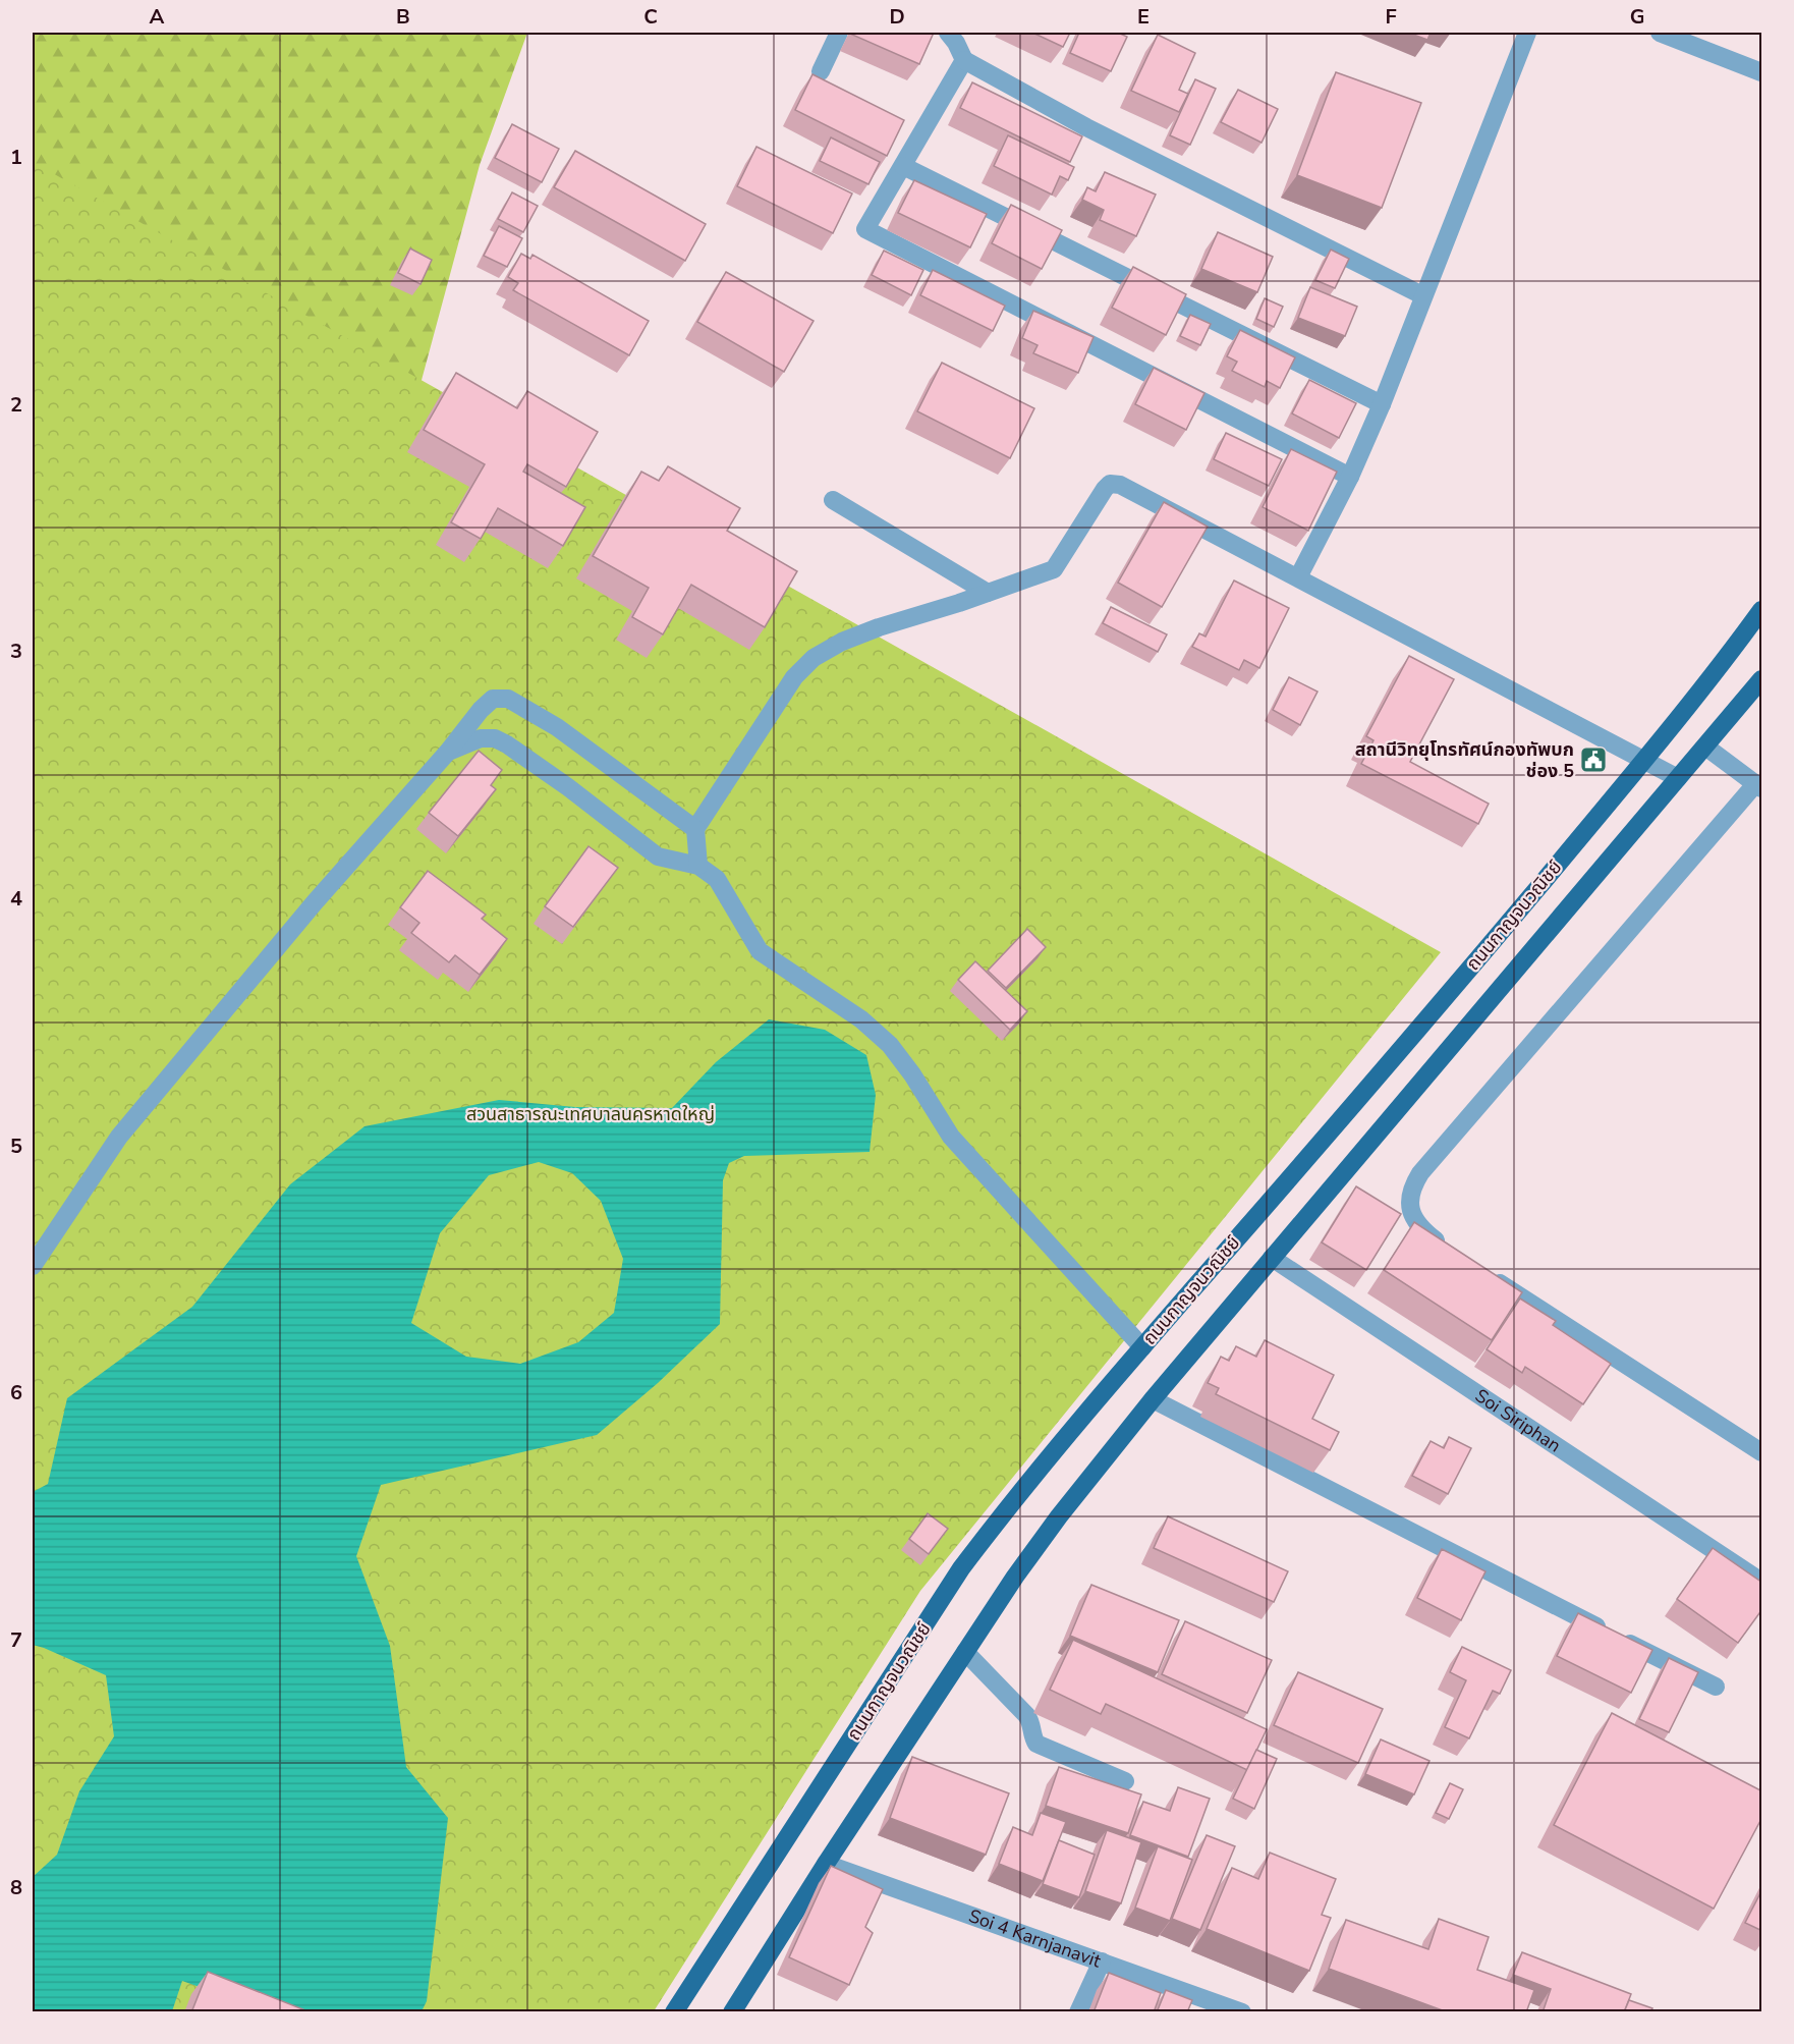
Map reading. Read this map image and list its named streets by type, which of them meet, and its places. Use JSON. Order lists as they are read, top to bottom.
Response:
{
  "streets": {
    "main road": ["ถนนกาญจนวณิชย์"],
    "street": ["Soi Siriphan", "Soi 4 Karnjanavit"]
  },
  "crossings": [
    ["ถนนกาญจนวณิชย์", "Soi Siriphan"],
    ["ถนนกาญจนวณิชย์", "Soi 4 Karnjanavit"]
  ],
  "parks": ["สวนสาธารณะเทศบาลนครหาดใหญ่"],
  "places": {
    "public building": ["สถานีวิทยุโทรทัศน์กองทัพบก ช่อง 5"]
  },
  "grid": {
    "columns": [
      "A",
      "B",
      "C",
      "D",
      "E",
      "F",
      "G"
    ],
    "rows": [
      "1",
      "2",
      "3",
      "4",
      "5",
      "6",
      "7",
      "8"
    ]
  }
}
